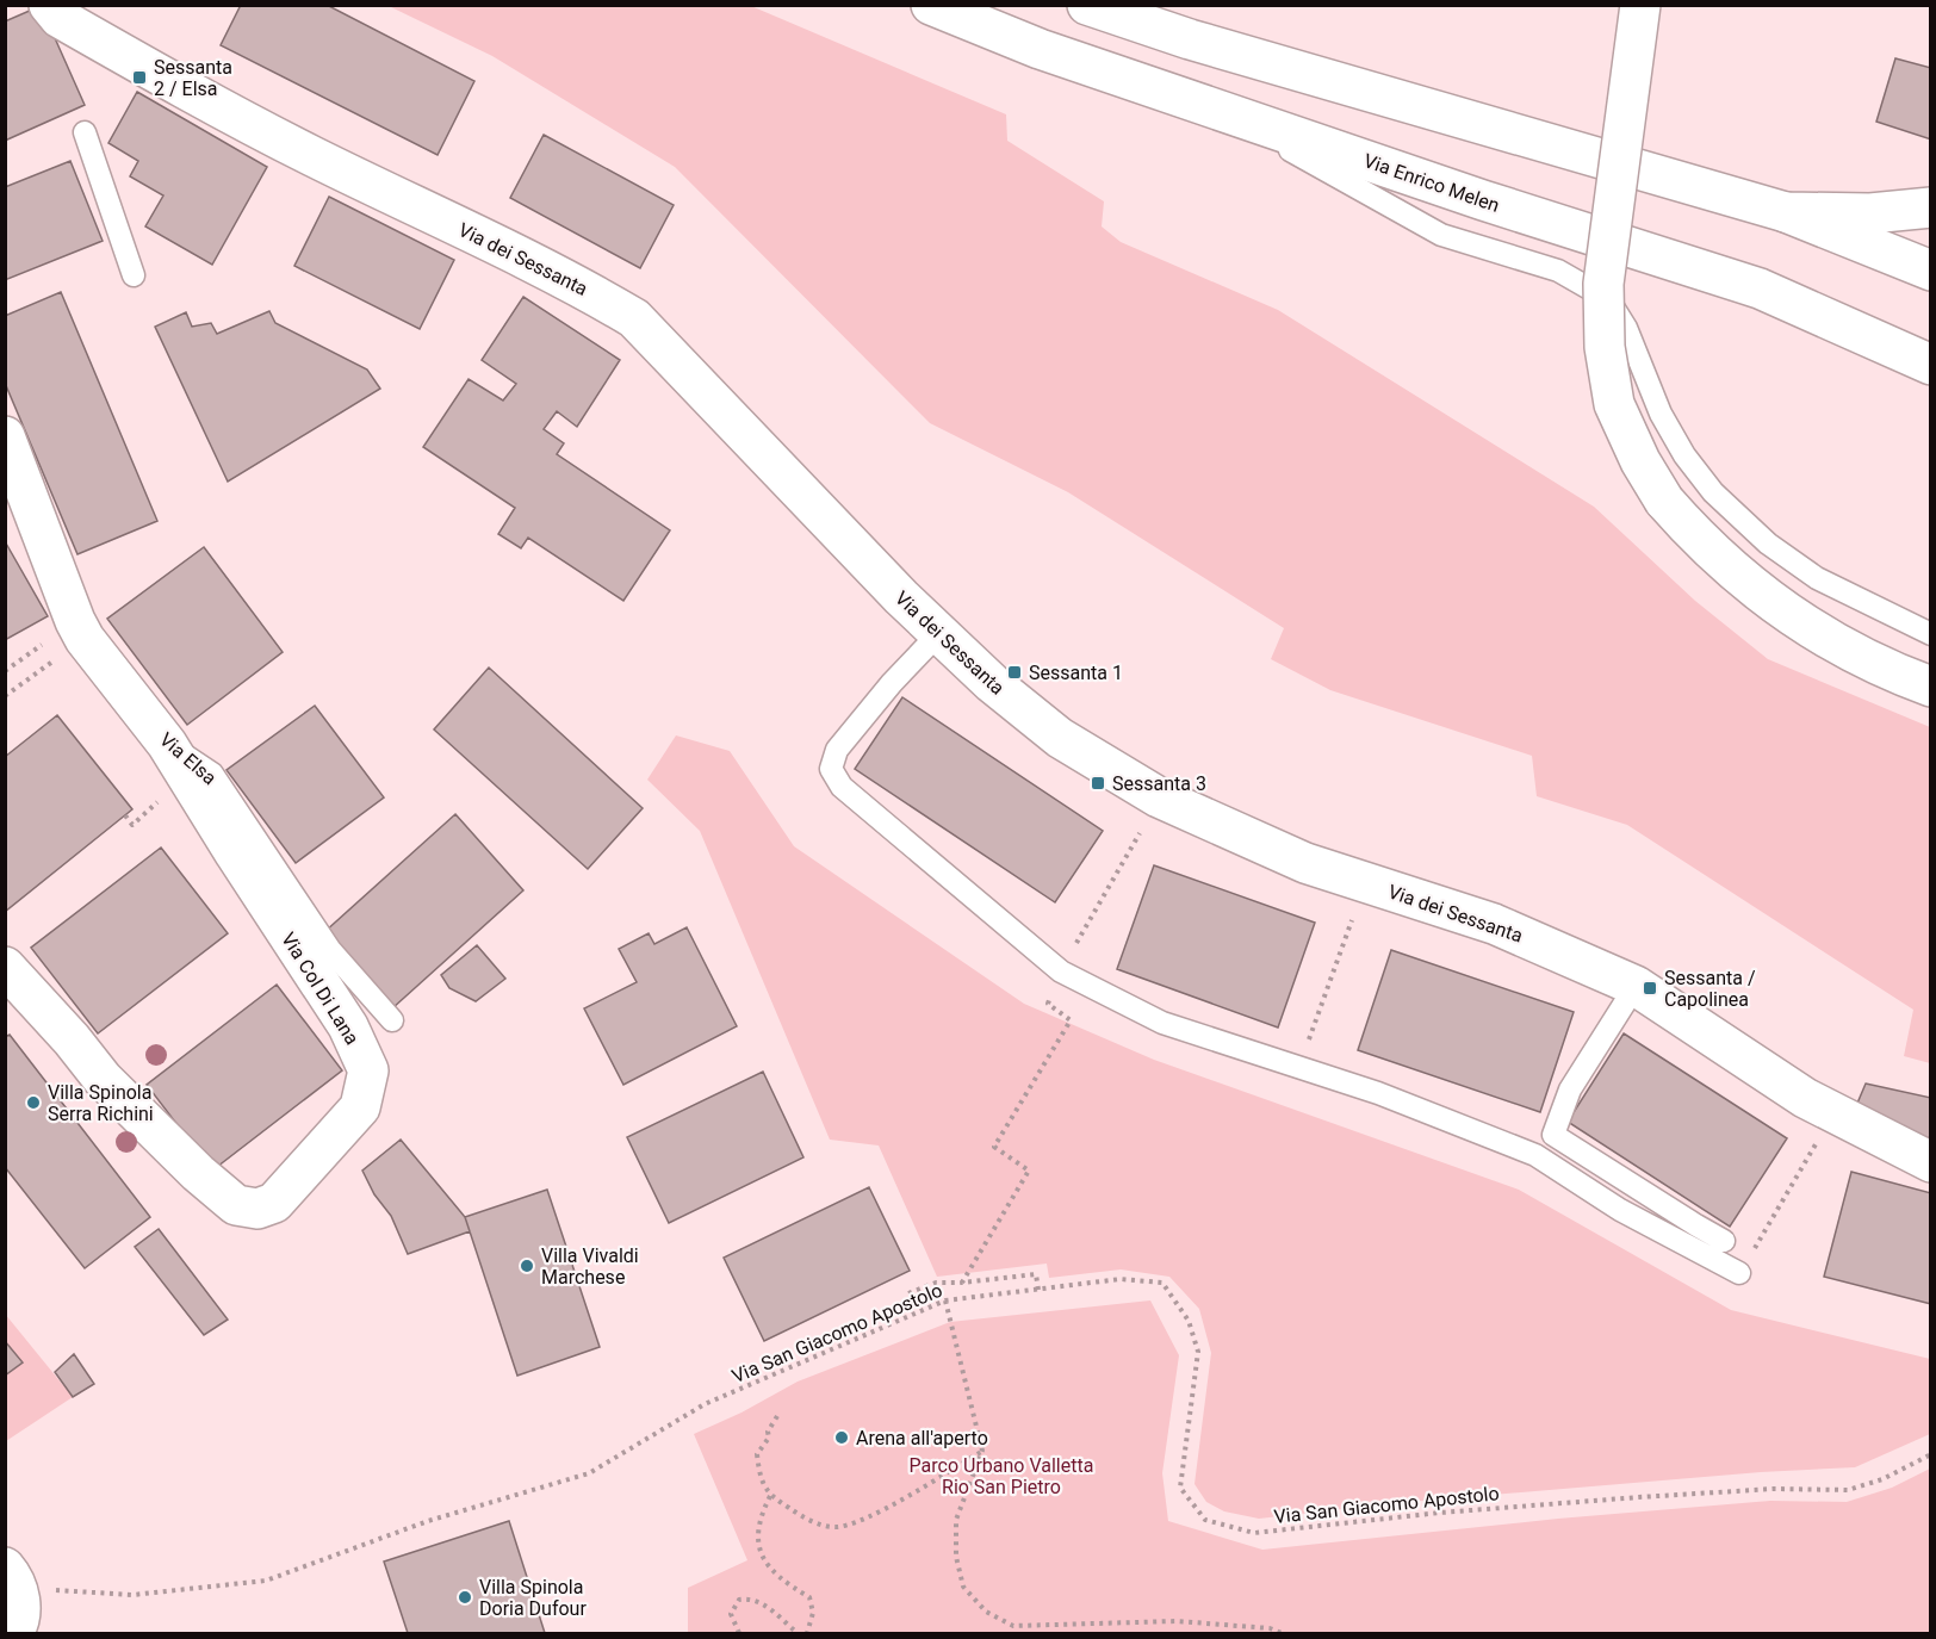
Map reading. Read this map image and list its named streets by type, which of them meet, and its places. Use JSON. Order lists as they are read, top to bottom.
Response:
{
  "streets": {
    "main road": [
      "Via Enrico Melen",
      "Via dei Sessanta",
      "Via Elsa",
      "Via Col Di Lana"
    ],
    "path": ["Via San Giacomo Apostolo"]
  },
  "crossings": [
    ["Via Elsa", "Via Col Di Lana"]
  ],
  "parks": ["Parco Urbano Valletta Rio San Pietro"],
  "places": {
    "transit": [
      "Sessanta 2 / Elsa",
      "Sessanta 1",
      "Sessanta 3",
      "Sessanta / Capolinea"
    ],
    "other": [
      "Villa Spinola Serra Richini",
      "Villa Vivaldi Marchese",
      "Arena all'aperto",
      "Villa Spinola Doria Dufour"
    ]
  }
}
